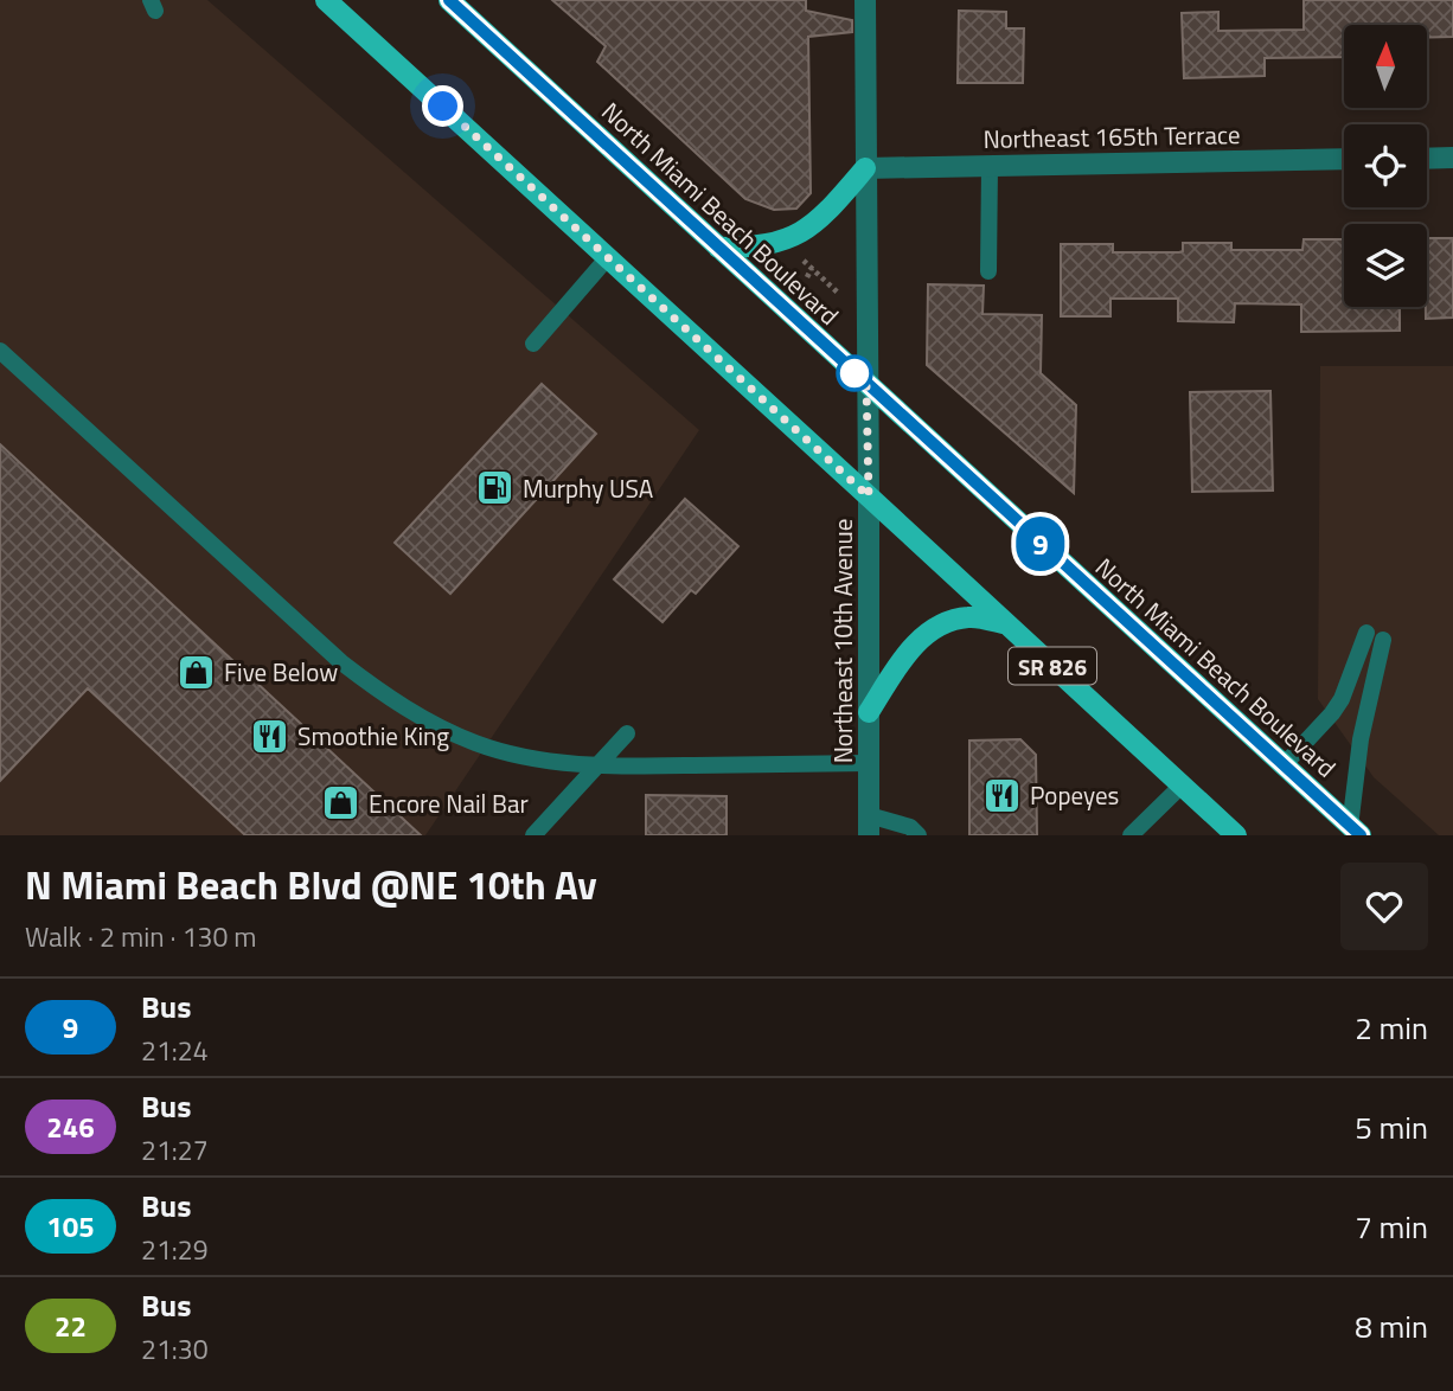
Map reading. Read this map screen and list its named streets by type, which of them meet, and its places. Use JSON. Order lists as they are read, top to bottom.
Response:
{
  "streets": {
    "main road": ["North Miami Beach Boulevard", "SR 826"],
    "street": ["Northeast 165th Terrace", "Northeast 10th Avenue"]
  },
  "crossings": [
    ["Northeast 165th Terrace", "Northeast 10th Avenue"],
    ["North Miami Beach Boulevard", "Northeast 10th Avenue"],
    ["Northeast 10th Avenue", "SR 826"]
  ],
  "places": {
    "fuel station": ["Murphy USA"],
    "shop": ["Five Below", "Encore Nail Bar"],
    "restaurant": ["Smoothie King", "Popeyes"]
  },
  "lines": ["bus line 9"],
  "north": "top",
  "page": {
    "on_map": "9",
    "heading": ["N Miami Beach Blvd @NE 10th Av", "Walk · 2 min · 130 m"],
    "list": [
      {
        "mark": "9",
        "name": "Bus",
        "note": "21:24",
        "value": "2 min"
      },
      {
        "mark": "246",
        "name": "Bus",
        "note": "21:27",
        "value": "5 min"
      },
      {
        "mark": "105",
        "name": "Bus",
        "note": "21:29",
        "value": "7 min"
      },
      {
        "mark": "22",
        "name": "Bus",
        "note": "21:30",
        "value": "8 min"
      }
    ]
  }
}
